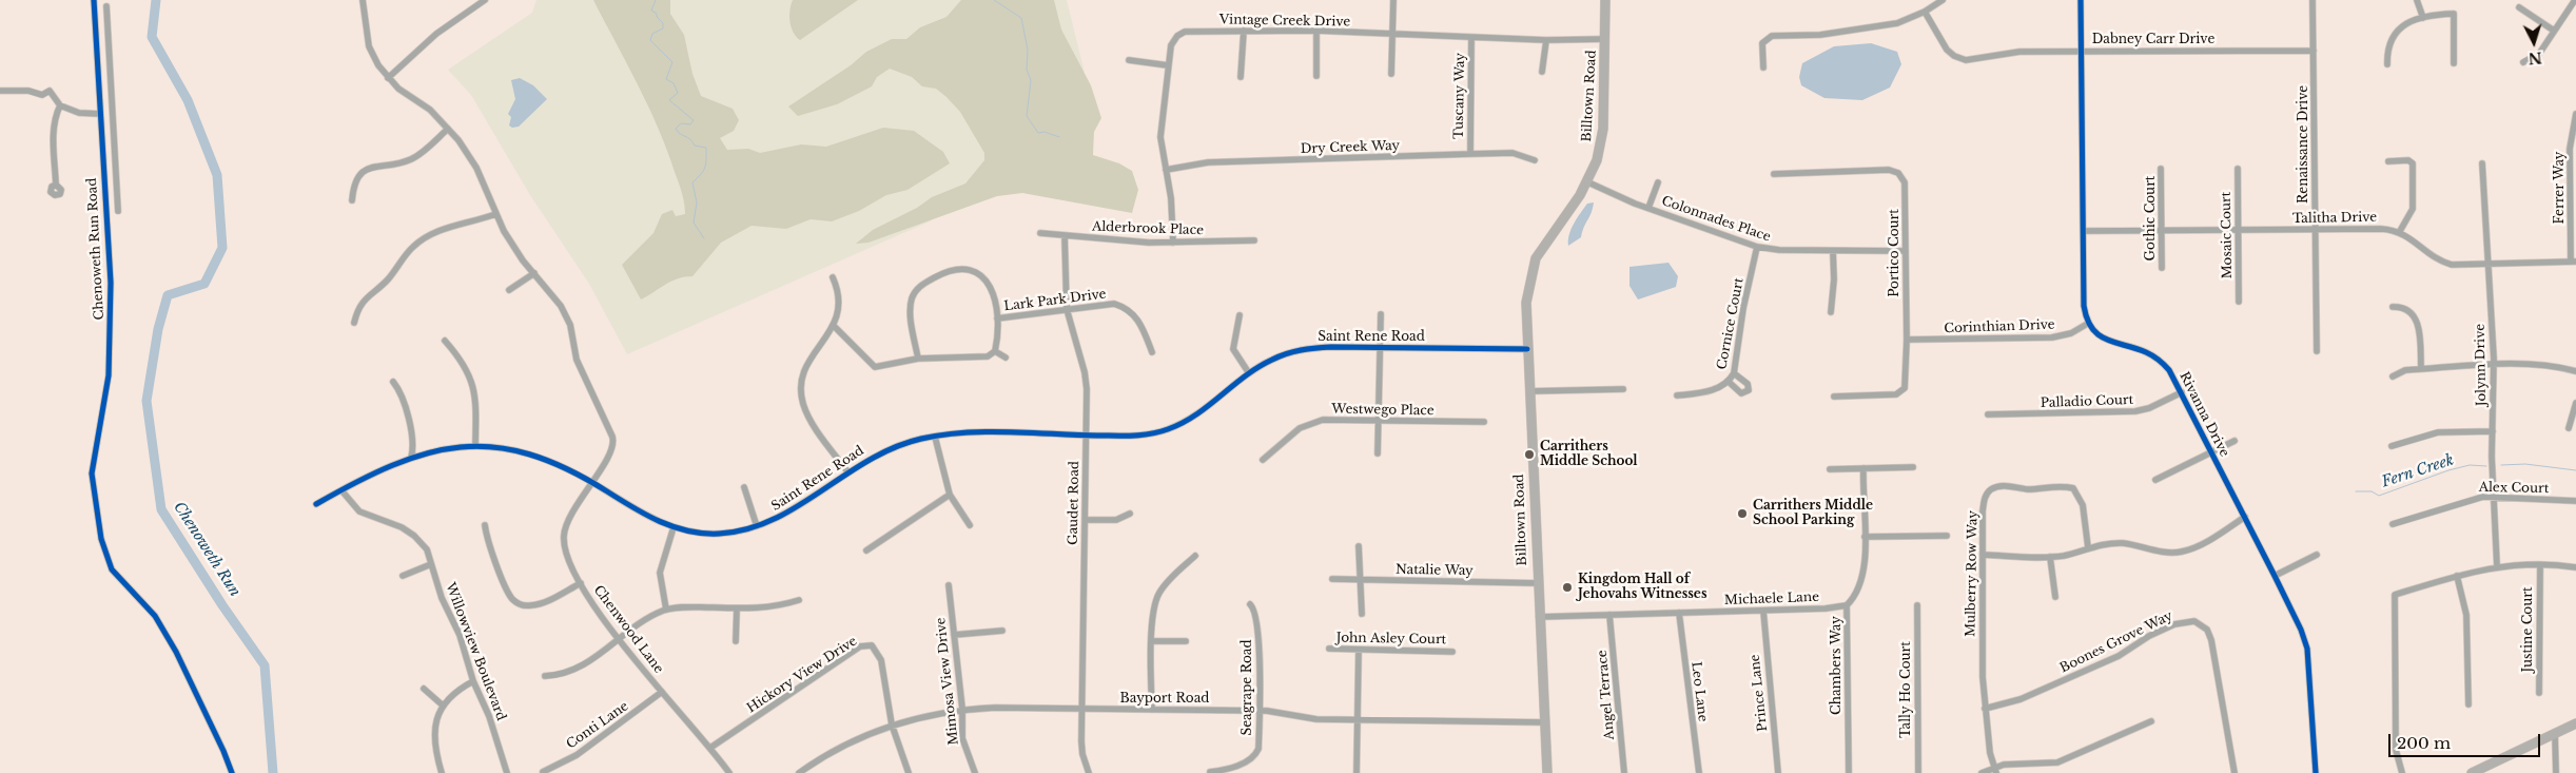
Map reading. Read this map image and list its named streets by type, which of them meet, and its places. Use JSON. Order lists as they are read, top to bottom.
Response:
{
  "streets": {
    "main road": ["Billtown Road"],
    "street": [
      "Vintage Creek Drive",
      "Dabney Carr Drive",
      "Tuscany Way",
      "Renaissance Drive",
      "Dry Creek Way",
      "Ferrer Way",
      "Gothic Court",
      "Talitha Drive",
      "Colonnades Place",
      "Alderbrook Place",
      "Mosaic Court",
      "Chenoweth Run Road",
      "Portico Court",
      "Lark Park Drive",
      "Cornice Court",
      "Corinthian Drive",
      "Saint Rene Road",
      "Jolynn Drive",
      "Palladio Court",
      "Westwego Place",
      "Rivanna Drive",
      "Alex Court",
      "Gaudet Road",
      "Natalie Way",
      "Mulberry Row Way",
      "Michaele Lane",
      "Chenwood Lane",
      "Justine Court",
      "John Asley Court",
      "Boones Grove Way",
      "Willowview Boulevard",
      "Chambers Way",
      "Hickory View Drive",
      "Mimosa View Drive",
      "Seagrape Road",
      "Tally Ho Court",
      "Leo Lane",
      "Prince Lane",
      "Angel Terrace",
      "Bayport Road",
      "Conti Lane"
    ]
  },
  "crossings": [
    ["Vintage Creek Drive", "Tuscany Way"],
    ["Vintage Creek Drive", "Billtown Road"],
    ["Vintage Creek Drive", "Dry Creek Way"],
    ["Vintage Creek Drive", "Alderbrook Place"],
    ["Dabney Carr Drive", "Renaissance Drive"],
    ["Tuscany Way", "Dry Creek Way"],
    ["Billtown Road", "Colonnades Place"],
    ["Billtown Road", "Saint Rene Road"],
    ["Billtown Road", "Natalie Way"],
    ["Billtown Road", "Michaele Lane"],
    ["Billtown Road", "Bayport Road"],
    ["Renaissance Drive", "Talitha Drive"],
    ["Gothic Court", "Talitha Drive"],
    ["Talitha Drive", "Mosaic Court"],
    ["Colonnades Place", "Portico Court"],
    ["Colonnades Place", "Cornice Court"],
    ["Alderbrook Place", "Gaudet Road"],
    ["Portico Court", "Corinthian Drive"],
    ["Lark Park Drive", "Gaudet Road"],
    ["Corinthian Drive", "Rivanna Drive"],
    ["Saint Rene Road", "Gaudet Road"],
    ["Saint Rene Road", "Chenwood Lane"],
    ["Saint Rene Road", "Willowview Boulevard"],
    ["Jolynn Drive", "Alex Court"],
    ["Palladio Court", "Rivanna Drive"],
    ["Gaudet Road", "Bayport Road"],
    ["Mulberry Row Way", "Boones Grove Way"],
    ["Michaele Lane", "Chambers Way"],
    ["Michaele Lane", "Leo Lane"],
    ["Michaele Lane", "Prince Lane"],
    ["Michaele Lane", "Angel Terrace"],
    ["Chenwood Lane", "Hickory View Drive"],
    ["Chenwood Lane", "Conti Lane"],
    ["Hickory View Drive", "Bayport Road"],
    ["Mimosa View Drive", "Bayport Road"],
    ["Seagrape Road", "Bayport Road"]
  ],
  "water": ["Fern Creek", "Chenoweth Run"],
  "places": ["Carrithers Middle School", "Carrithers Middle School Parking", "Kingdom Hall of Jehovahs Witnesses"],
  "scale_bar": "200 m",
  "north": "bottom"
}
